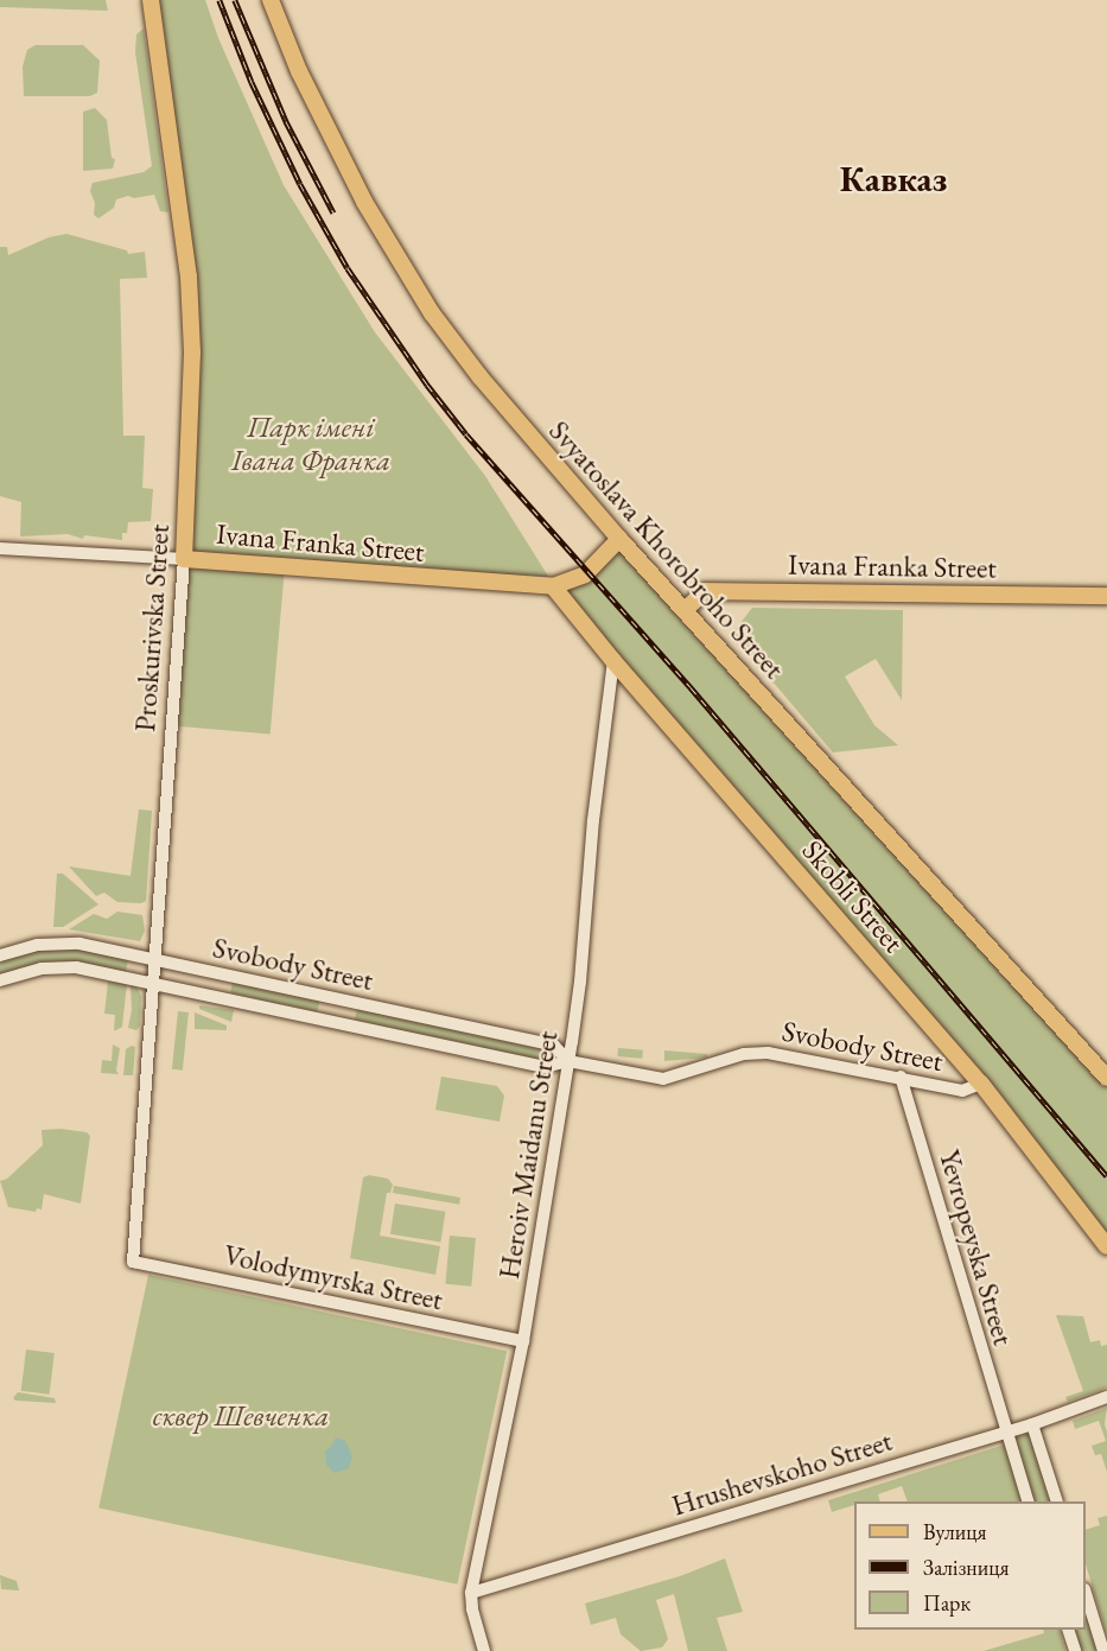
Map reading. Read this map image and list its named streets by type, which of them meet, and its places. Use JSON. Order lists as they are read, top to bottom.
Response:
{
  "streets": {
    "main road": [
      "Ivana Franka Street",
      "Svyatoslava Khorobroho Street",
      "Proskurivska Street",
      "Skobli Street"
    ],
    "street": [
      "Svobody Street",
      "Heroiv Maidanu Street",
      "Yevropeyska Street",
      "Volodymyrska Street",
      "Hrushevskoho Street"
    ]
  },
  "crossings": [
    ["Ivana Franka Street", "Svyatoslava Khorobroho Street"],
    ["Ivana Franka Street", "Proskurivska Street"],
    ["Ivana Franka Street", "Skobli Street"],
    ["Proskurivska Street", "Svobody Street"],
    ["Proskurivska Street", "Volodymyrska Street"],
    ["Skobli Street", "Svobody Street"],
    ["Skobli Street", "Heroiv Maidanu Street"],
    ["Svobody Street", "Heroiv Maidanu Street"],
    ["Svobody Street", "Yevropeyska Street"],
    ["Heroiv Maidanu Street", "Volodymyrska Street"],
    ["Heroiv Maidanu Street", "Hrushevskoho Street"],
    ["Yevropeyska Street", "Hrushevskoho Street"]
  ],
  "districts": ["Кавказ"],
  "parks": ["Парк імені Івана Франка", "сквер Шевченка"],
  "legend": ["Вулиця", "Залізниця", "Парк"]
}
